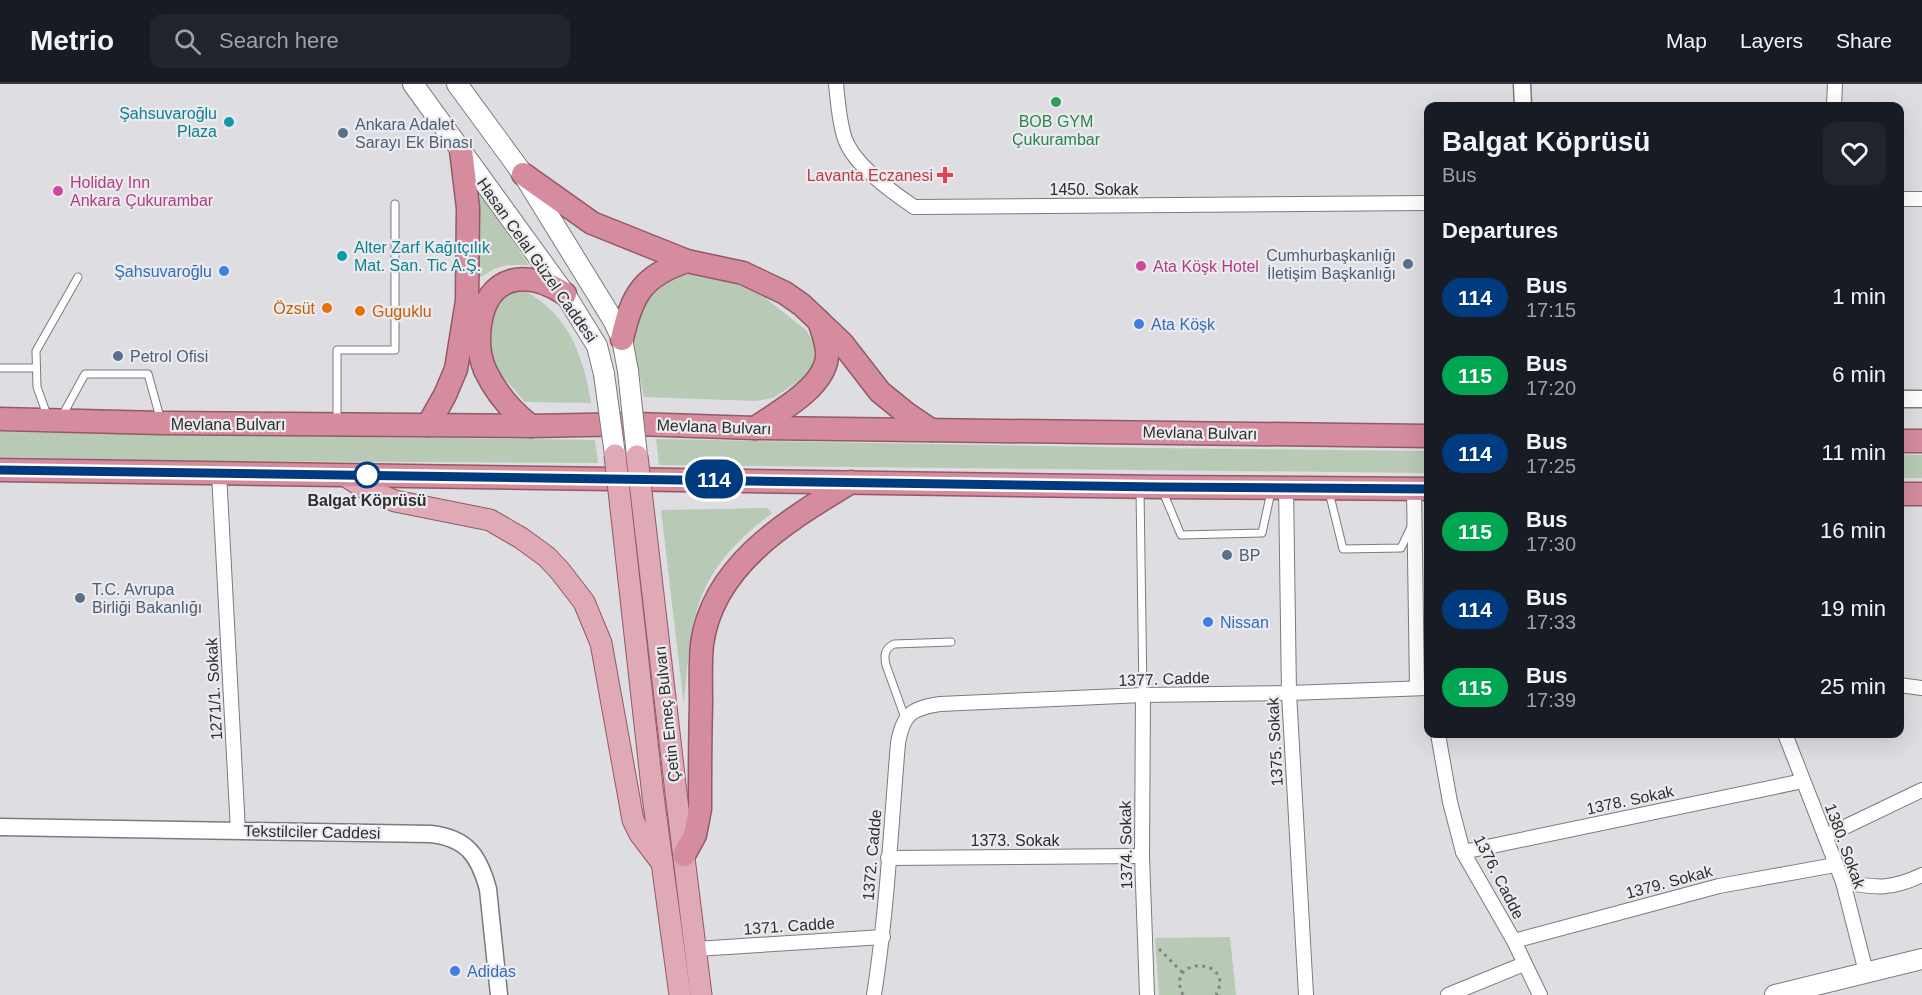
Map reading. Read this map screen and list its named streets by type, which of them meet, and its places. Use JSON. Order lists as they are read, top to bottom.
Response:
{
  "streets": {
    "highway": ["Mevlana Bulvarı"],
    "main road": ["Hasan Celal Güzel Caddesi", "Çetin Emeç Bulvarı"],
    "street": [
      "1450. Sokak",
      "1377. Cadde",
      "1271/1. Sokak",
      "1375. Sokak",
      "1378. Sokak",
      "Tekstilciler Caddesi",
      "1373. Sokak",
      "1374. Sokak",
      "1380. Sokak",
      "1372. Cadde",
      "1376. Cadde",
      "1379. Sokak",
      "1371. Cadde"
    ]
  },
  "crossings": [
    ["Hasan Celal Güzel Caddesi", "Çetin Emeç Bulvarı"],
    ["1377. Cadde", "1375. Sokak"],
    ["1377. Cadde", "1374. Sokak"],
    ["1377. Cadde", "1372. Cadde"],
    ["1271/1. Sokak", "Tekstilciler Caddesi"],
    ["Çetin Emeç Bulvarı", "1371. Cadde"],
    ["1378. Sokak", "1380. Sokak"],
    ["1378. Sokak", "1376. Cadde"],
    ["1373. Sokak", "1374. Sokak"],
    ["1373. Sokak", "1372. Cadde"],
    ["1380. Sokak", "1379. Sokak"],
    ["1372. Cadde", "1371. Cadde"],
    ["1376. Cadde", "1379. Sokak"]
  ],
  "places": {
    "other": [
      "BOB GYM Çukurambar",
      "Şahsuvaroğlu Plaza",
      "Ankara Adalet Sarayı Ek Binası",
      "Holiday Inn Ankara Çukurambar",
      "Alter Zarf Kağıtçılık Mat. San. Tic A.Ş.",
      "Cumhurbaşkanlığı İletişim Başkanlığı",
      "Ata Köşk Hotel",
      "Şahsuvaroğlu",
      "Özsüt",
      "Guguklu",
      "Ata Köşk",
      "Petrol Ofisi",
      "Balgat Köprüsü",
      "BP",
      "T.C. Avrupa Birliği Bakanlığı",
      "Nissan",
      "Adidas"
    ],
    "health": ["Lavanta Eczanesi"]
  },
  "lines": ["bus line 114"],
  "page": {
    "header": "Metrio",
    "search": "Search here",
    "nav": ["Map", "Layers", "Share"],
    "on_map": "114",
    "heading": [
      ["Balgat Köprüsü", "Bus"],
      "Departures"
    ],
    "list": [
      {
        "mark": "114",
        "name": "Bus",
        "note": "17:15",
        "value": "1 min"
      },
      {
        "mark": "115",
        "name": "Bus",
        "note": "17:20",
        "value": "6 min"
      },
      {
        "mark": "114",
        "name": "Bus",
        "note": "17:25",
        "value": "11 min"
      },
      {
        "mark": "115",
        "name": "Bus",
        "note": "17:30",
        "value": "16 min"
      },
      {
        "mark": "114",
        "name": "Bus",
        "note": "17:33",
        "value": "19 min"
      },
      {
        "mark": "115",
        "name": "Bus",
        "note": "17:39",
        "value": "25 min"
      }
    ]
  }
}
